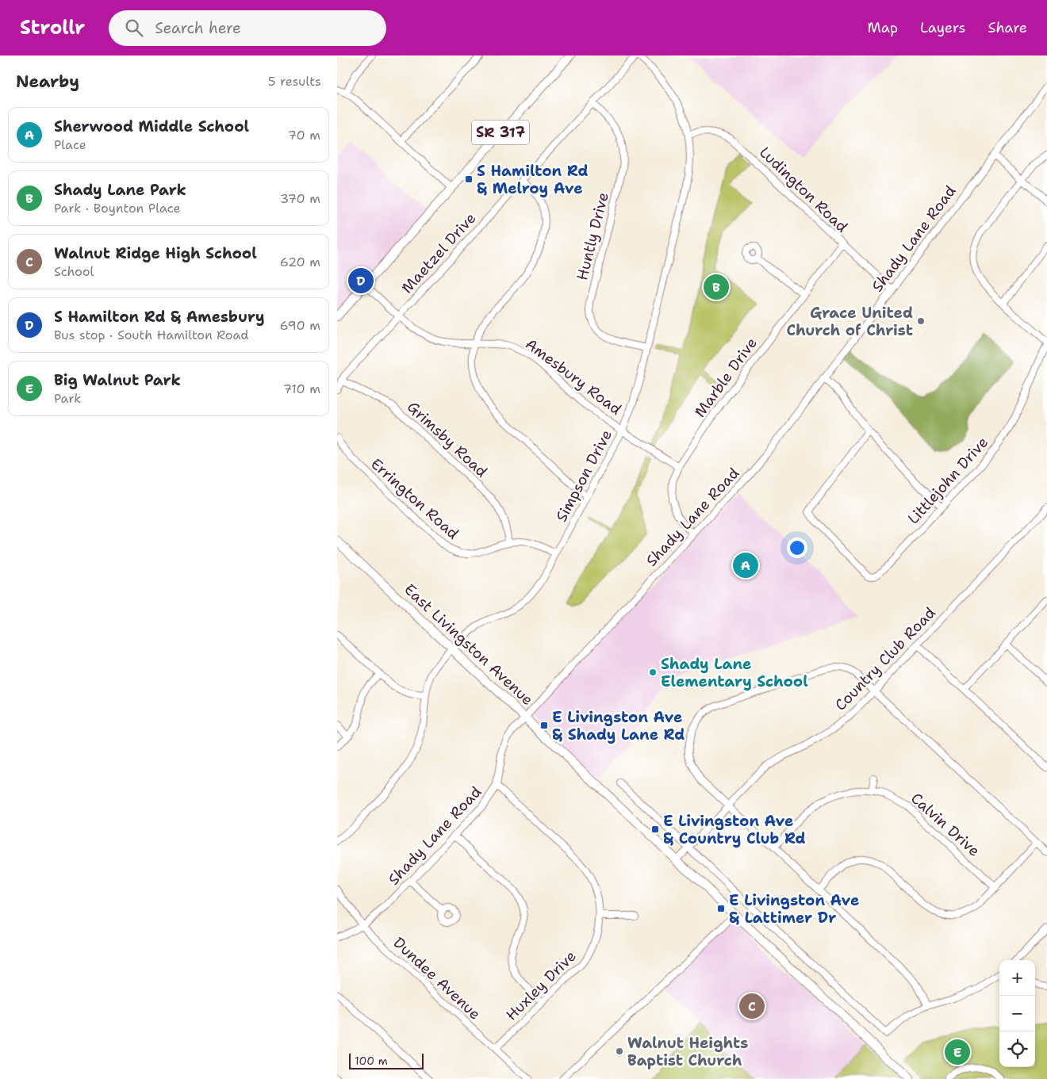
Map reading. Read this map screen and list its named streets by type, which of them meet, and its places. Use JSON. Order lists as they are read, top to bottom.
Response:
{
  "streets": {
    "main road": ["SR 317", "East Livingston Avenue"],
    "street": [
      "Ludington Road",
      "Huntly Drive",
      "Shady Lane Road",
      "Maetzel Drive",
      "Amesbury Road",
      "Marble Drive",
      "Grimsby Road",
      "Simpson Drive",
      "Littlejohn Drive",
      "Errington Road",
      "Country Club Road",
      "Calvin Drive",
      "Dundee Avenue",
      "Huxley Drive"
    ]
  },
  "crossings": [
    ["SR 317", "Amesbury Road"],
    ["Ludington Road", "Shady Lane Road"],
    ["Ludington Road", "Marble Drive"],
    ["Ludington Road", "Simpson Drive"],
    ["Huntly Drive", "Maetzel Drive"],
    ["Huntly Drive", "Simpson Drive"],
    ["Shady Lane Road", "Marble Drive"],
    ["Shady Lane Road", "East Livingston Avenue"],
    ["Shady Lane Road", "Dundee Avenue"],
    ["Shady Lane Road", "Huxley Drive"],
    ["Maetzel Drive", "Amesbury Road"],
    ["Maetzel Drive", "Grimsby Road"],
    ["Maetzel Drive", "Simpson Drive"],
    ["Amesbury Road", "Marble Drive"],
    ["Amesbury Road", "Simpson Drive"],
    ["Grimsby Road", "Errington Road"],
    ["Simpson Drive", "Errington Road"],
    ["Simpson Drive", "East Livingston Avenue"],
    ["East Livingston Avenue", "Country Club Road"],
    ["Dundee Avenue", "Huxley Drive"]
  ],
  "places": {
    "transit": [
      "S Hamilton Rd & Melroy Ave",
      "E Livingston Ave & Shady Lane Rd",
      "E Livingston Ave & Country Club Rd",
      "E Livingston Ave & Lattimer Dr"
    ],
    "other": ["Grace United Church of Christ", "Shady Lane Elementary School", "Walnut Heights Baptist Church"]
  },
  "scale_bar": "100 m",
  "page": {
    "header": "Strollr",
    "search": "Search here",
    "nav": ["Map", "Layers", "Share"],
    "heading": ["Nearby", "5 results"],
    "list": [
      {
        "mark": "A",
        "name": "Sherwood Middle School",
        "note": "Place",
        "value": "70 m"
      },
      {
        "mark": "B",
        "name": "Shady Lane Park",
        "note": "Park · Boynton Place",
        "value": "370 m"
      },
      {
        "mark": "C",
        "name": "Walnut Ridge High School",
        "note": "School",
        "value": "620 m"
      },
      {
        "mark": "D",
        "name": "S Hamilton Rd & Amesbury",
        "note": "Bus stop · South Hamilton Road",
        "value": "690 m"
      },
      {
        "mark": "E",
        "name": "Big Walnut Park",
        "note": "Park",
        "value": "710 m"
      }
    ],
    "pins": [
      "D",
      "B",
      "A",
      "C",
      "E"
    ],
    "map_buttons": ["+", "−"],
    "scale": "100 m"
  }
}
